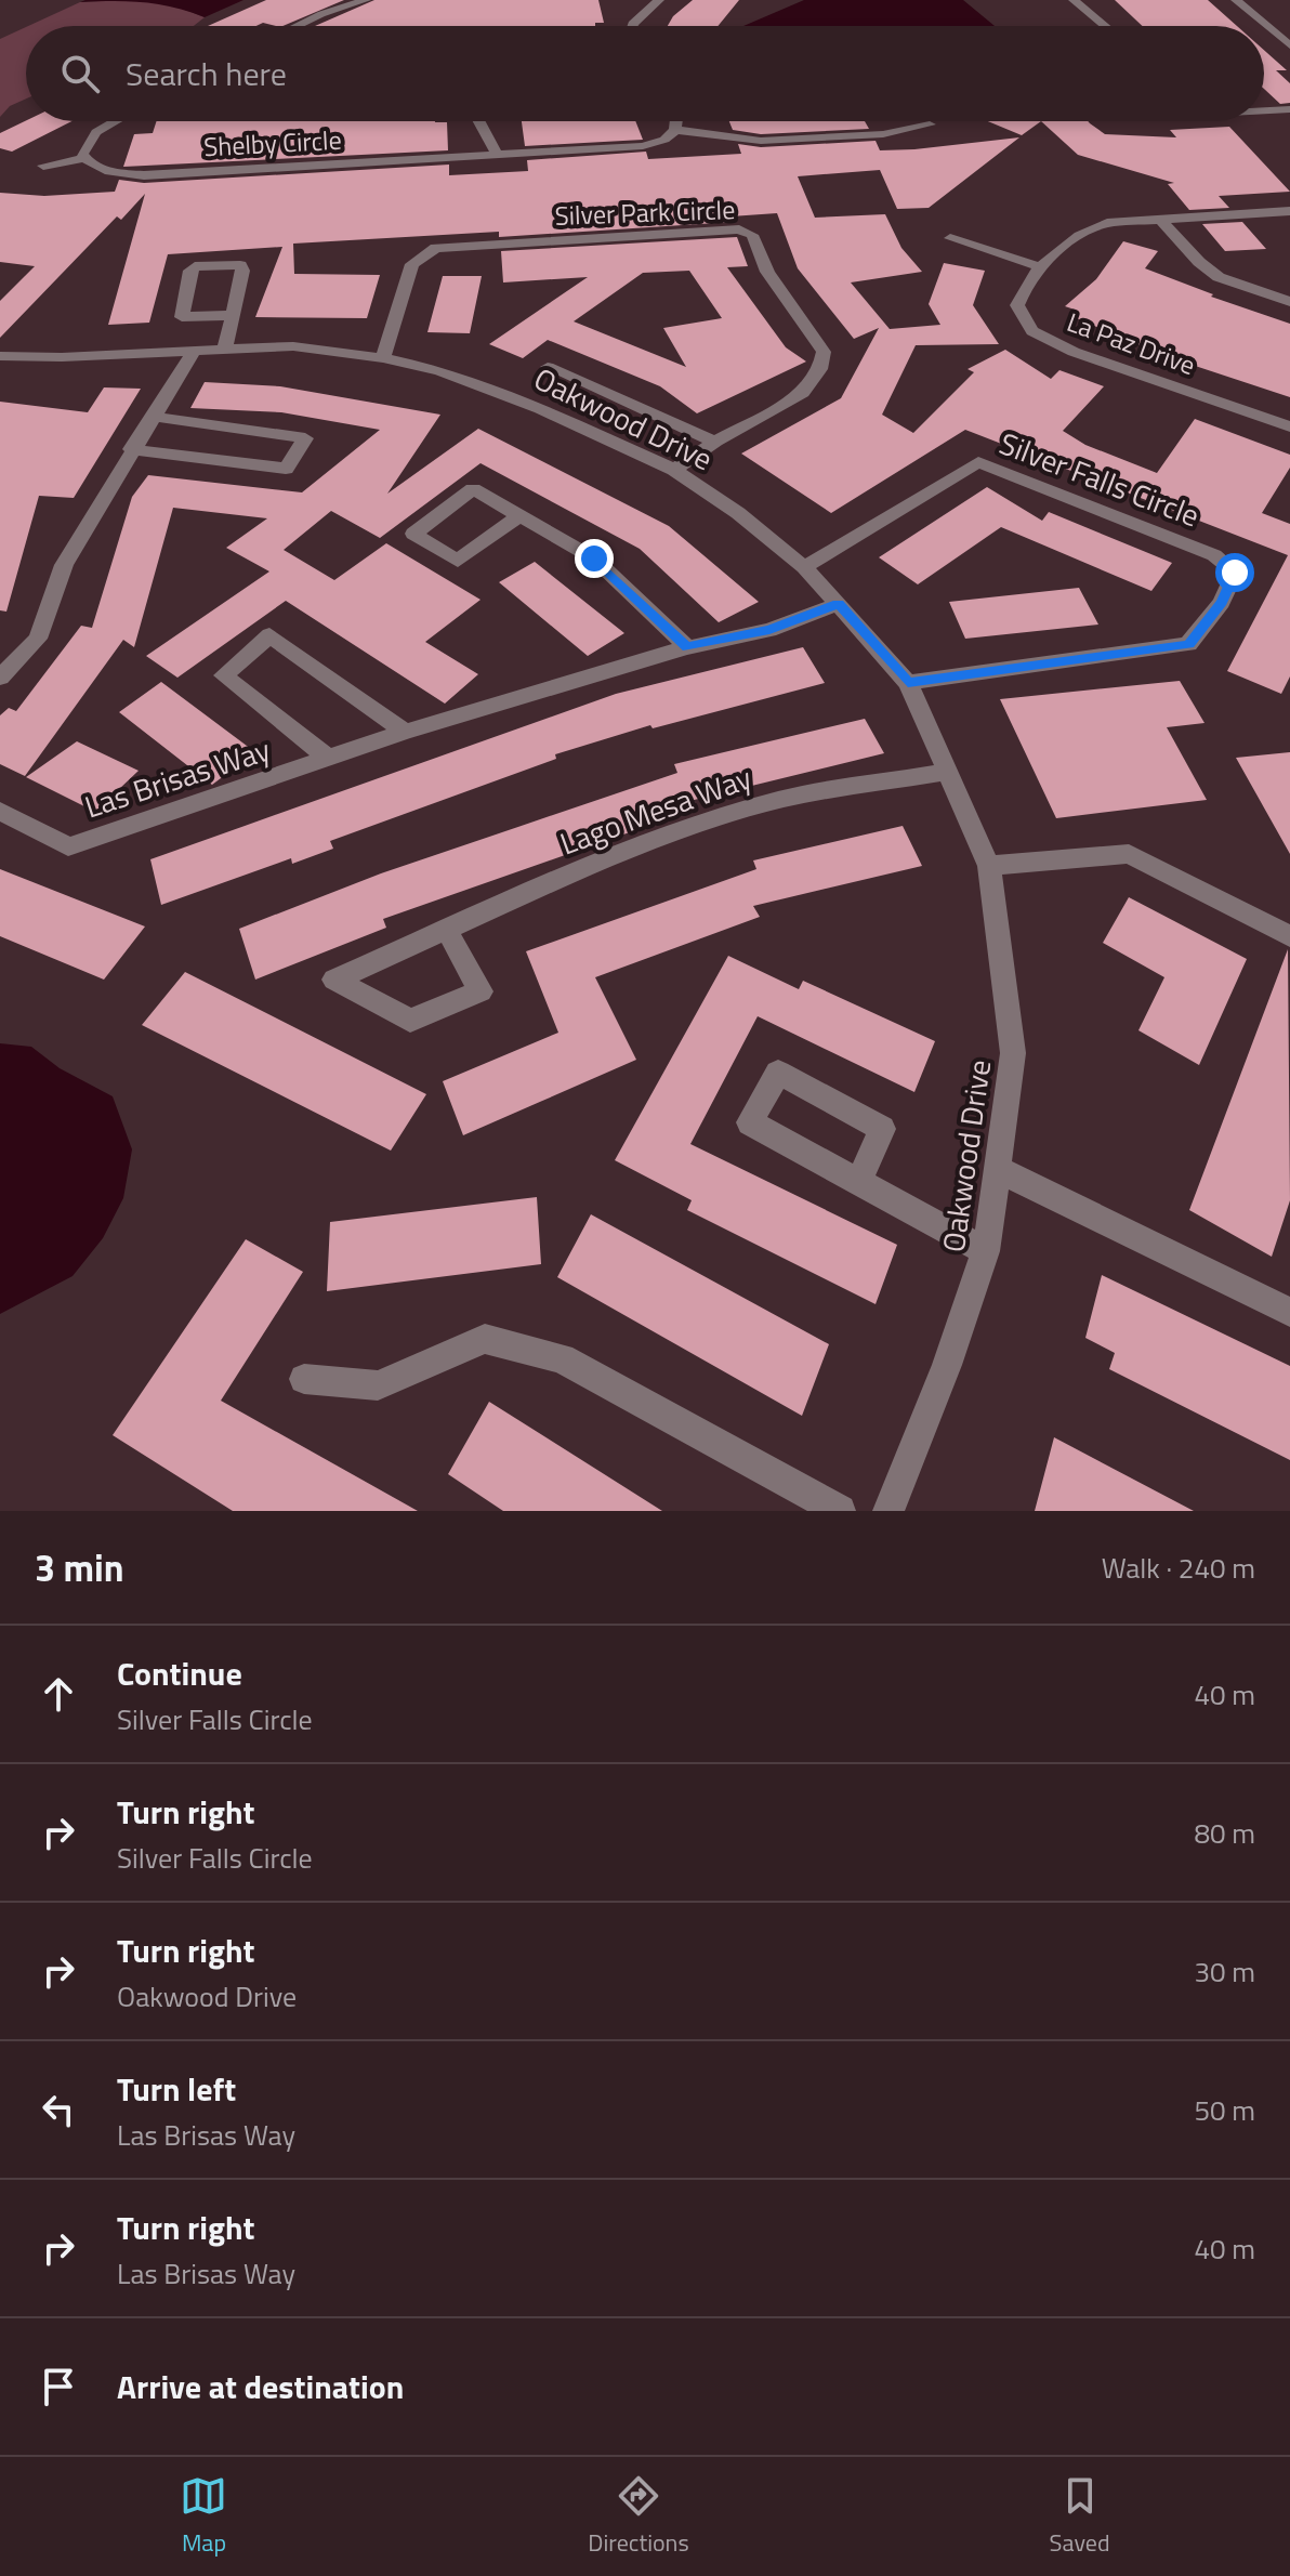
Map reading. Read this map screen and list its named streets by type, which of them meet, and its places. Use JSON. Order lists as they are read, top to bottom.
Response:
{
  "streets": {
    "street": [
      "Shelby Circle",
      "Silver Park Circle",
      "La Paz Drive",
      "Oakwood Drive",
      "Silver Falls Circle",
      "Las Brisas Way",
      "Lago Mesa Way"
    ]
  },
  "crossings": [
    ["Silver Park Circle", "Oakwood Drive"],
    ["Oakwood Drive", "Silver Falls Circle"],
    ["Oakwood Drive", "Las Brisas Way"],
    ["Oakwood Drive", "Lago Mesa Way"]
  ],
  "page": {
    "search": "Search here",
    "heading": ["3 min", "Walk · 240 m"],
    "list": [
      ["Continue", "Silver Falls Circle", "40 m"],
      ["Turn right", "Silver Falls Circle", "80 m"],
      ["Turn right", "Oakwood Drive", "30 m"],
      ["Turn left", "Las Brisas Way", "50 m"],
      ["Turn right", "Las Brisas Way", "40 m"],
      "Arrive at destination"
    ],
    "nav": ["Map", "Directions", "Saved"]
  }
}
